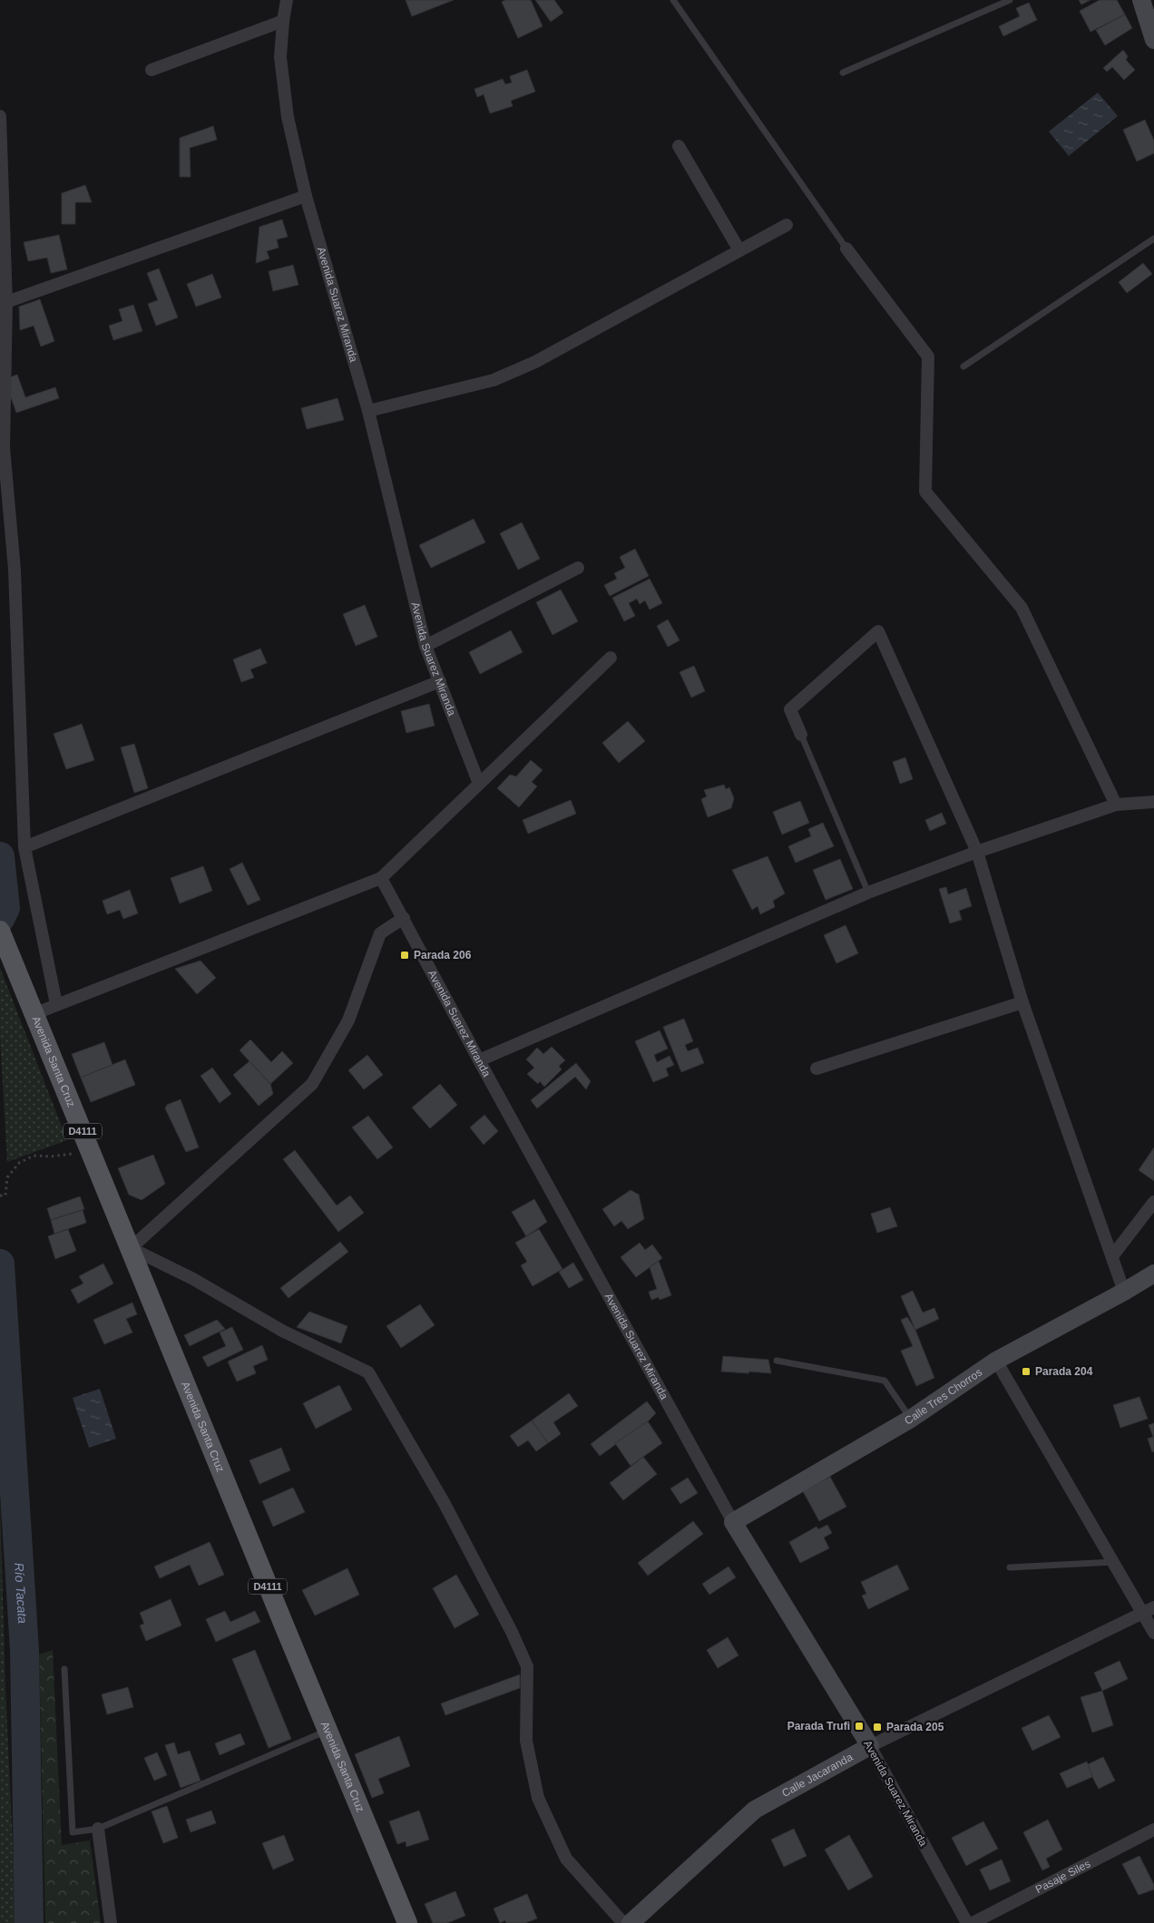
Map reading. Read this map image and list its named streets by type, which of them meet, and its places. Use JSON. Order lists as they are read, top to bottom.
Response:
{
  "streets": {
    "main road": [
      "Avenida Suarez Miranda",
      "Avenida Santa Cruz",
      "D4111",
      "Calle Tres Chorros",
      "Calle Jacaranda"
    ],
    "street": ["Pasaje Siles"]
  },
  "crossings": [
    ["Avenida Suarez Miranda", "Calle Tres Chorros"],
    ["Avenida Suarez Miranda", "Calle Jacaranda"]
  ],
  "water": ["Río Tacata"],
  "places": {
    "transit": [
      "Parada 206",
      "Parada 204",
      "Parada Trufi",
      "Parada 205"
    ]
  }
}
